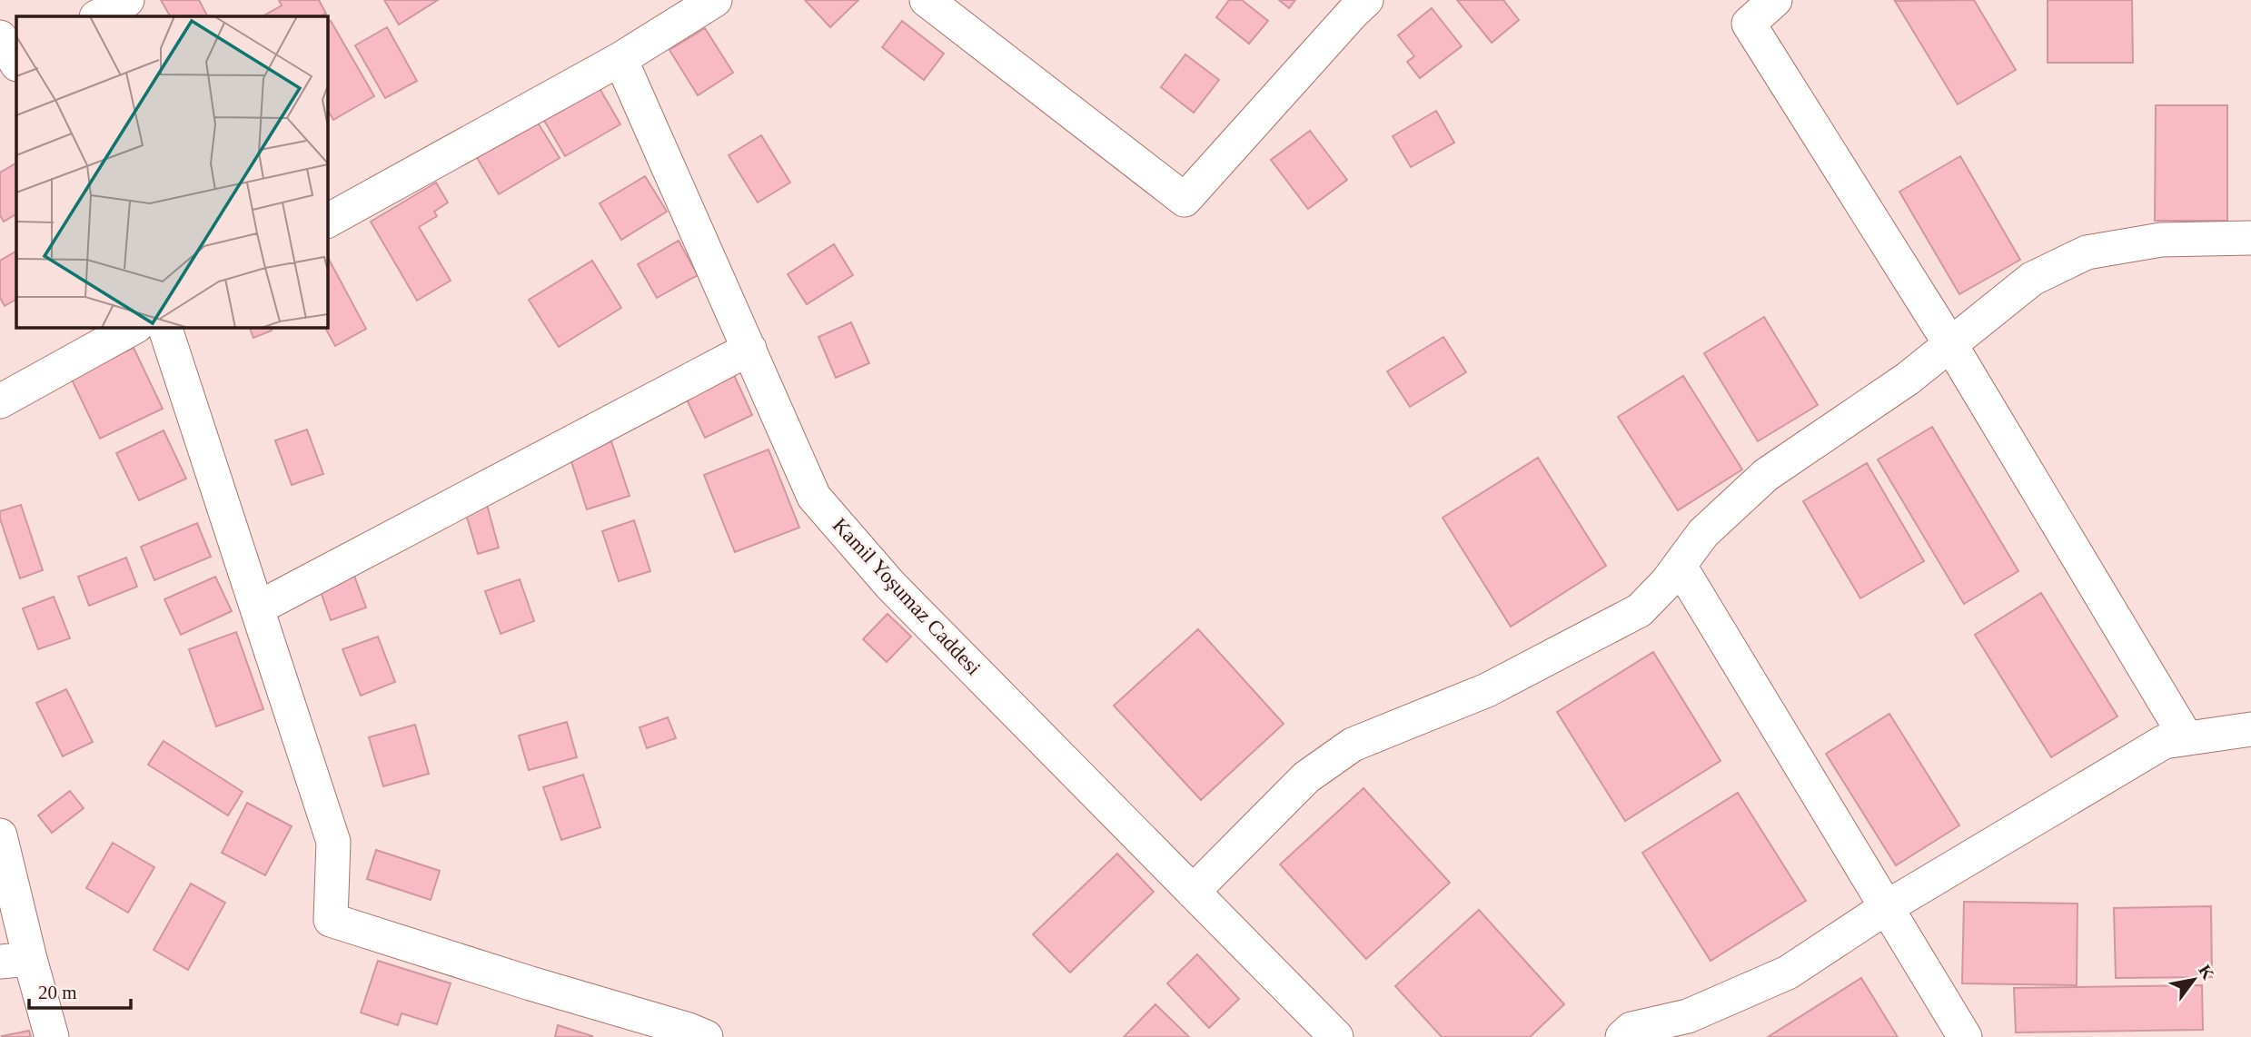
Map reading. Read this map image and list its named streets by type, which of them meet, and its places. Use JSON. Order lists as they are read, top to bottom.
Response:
{
  "streets": {
    "street": ["Kamil Yoşumaz Caddesi"]
  },
  "scale_bar": "20 m",
  "north": "top right"
}
